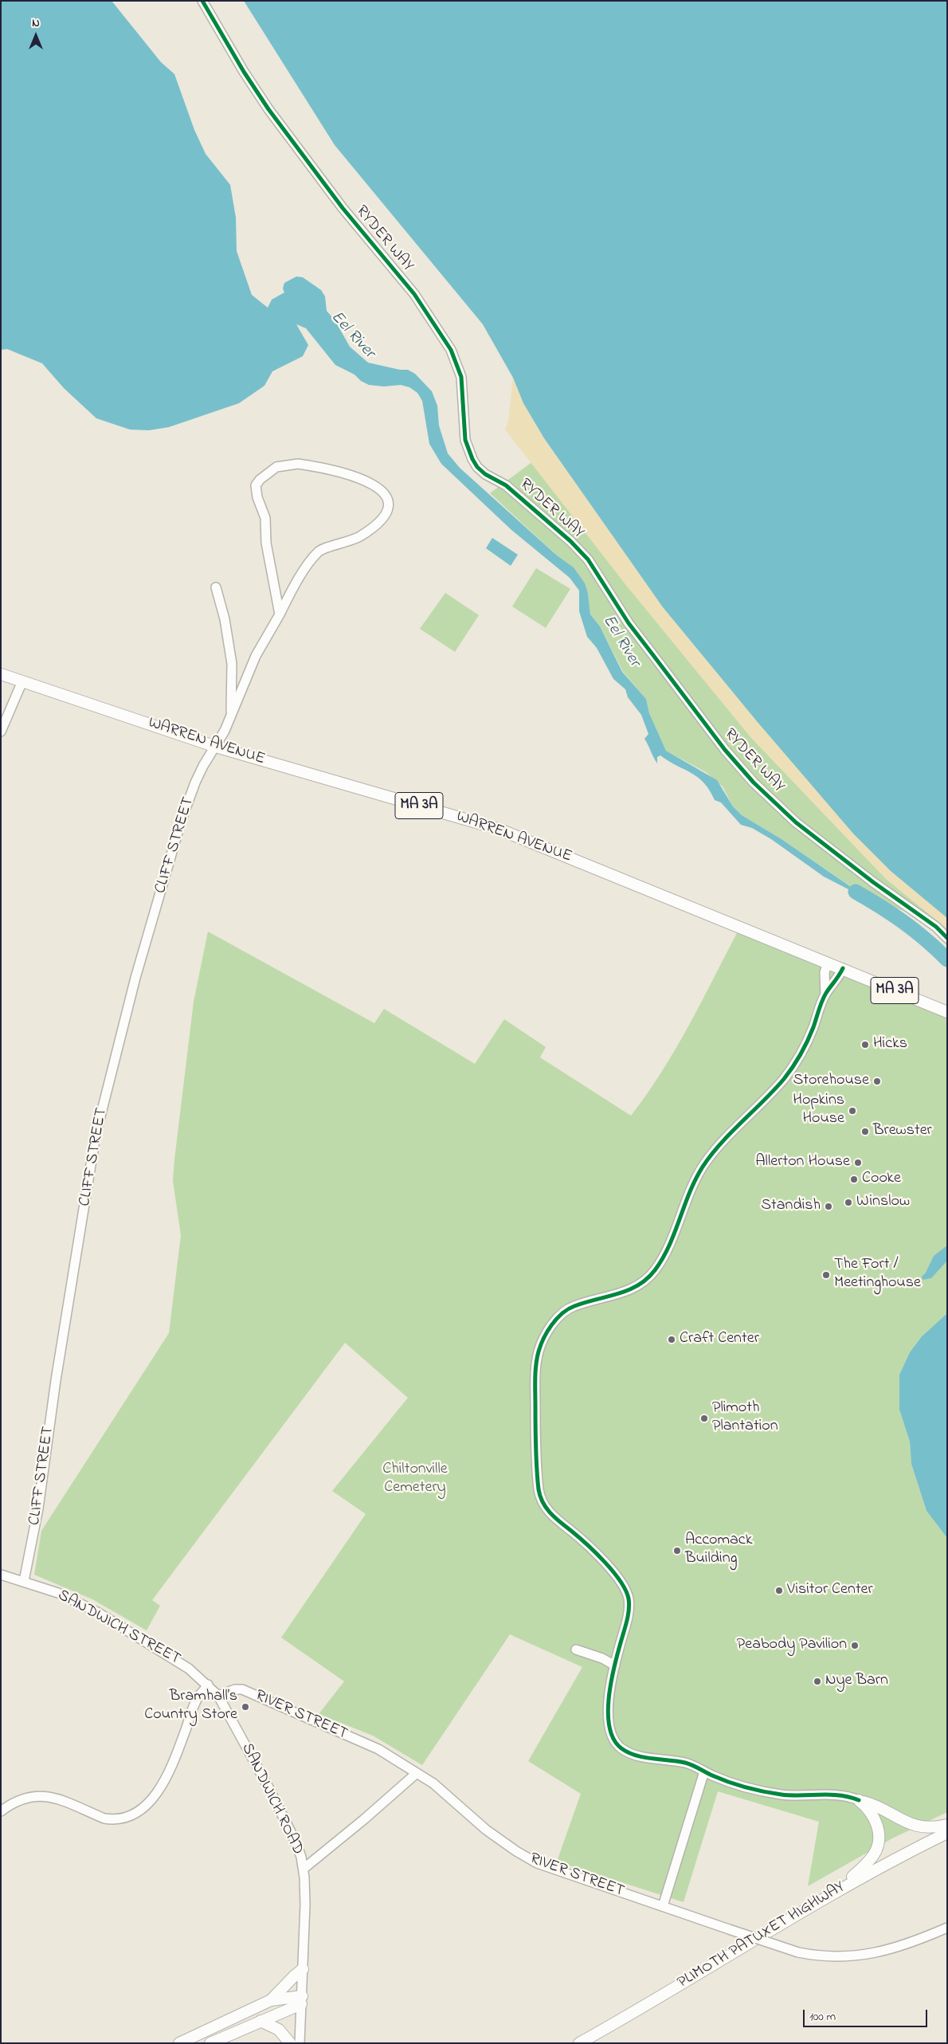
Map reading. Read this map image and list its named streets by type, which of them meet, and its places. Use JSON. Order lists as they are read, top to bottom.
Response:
{
  "streets": {
    "main road": ["WARREN AVENUE", "MA 3A", "PLIMOTH PATUXET HIGHWAY"],
    "street": [
      "RYDER WAY",
      "CLIFF STREET",
      "SANDWICH STREET",
      "RIVER STREET",
      "SANDWICH ROAD"
    ]
  },
  "crossings": [
    ["WARREN AVENUE", "CLIFF STREET"],
    ["CLIFF STREET", "SANDWICH STREET"],
    ["SANDWICH STREET", "SANDWICH ROAD"],
    ["RIVER STREET", "SANDWICH ROAD"]
  ],
  "water": ["Eel River"],
  "parks": ["Chiltonville Cemetery"],
  "places": [
    "Hicks",
    "Storehouse",
    "Hopkins House",
    "Brewster",
    "Allerton House",
    "Cooke",
    "Winslow",
    "Standish",
    "The Fort / Meetinghouse",
    "Craft Center",
    "Plimoth Plantation",
    "Accomack Building",
    "Visitor Center",
    "Peabody Pavilion",
    "Nye Barn",
    "Bramhall’s Country Store"
  ],
  "scale_bar": "100 m",
  "north": "top"
}
